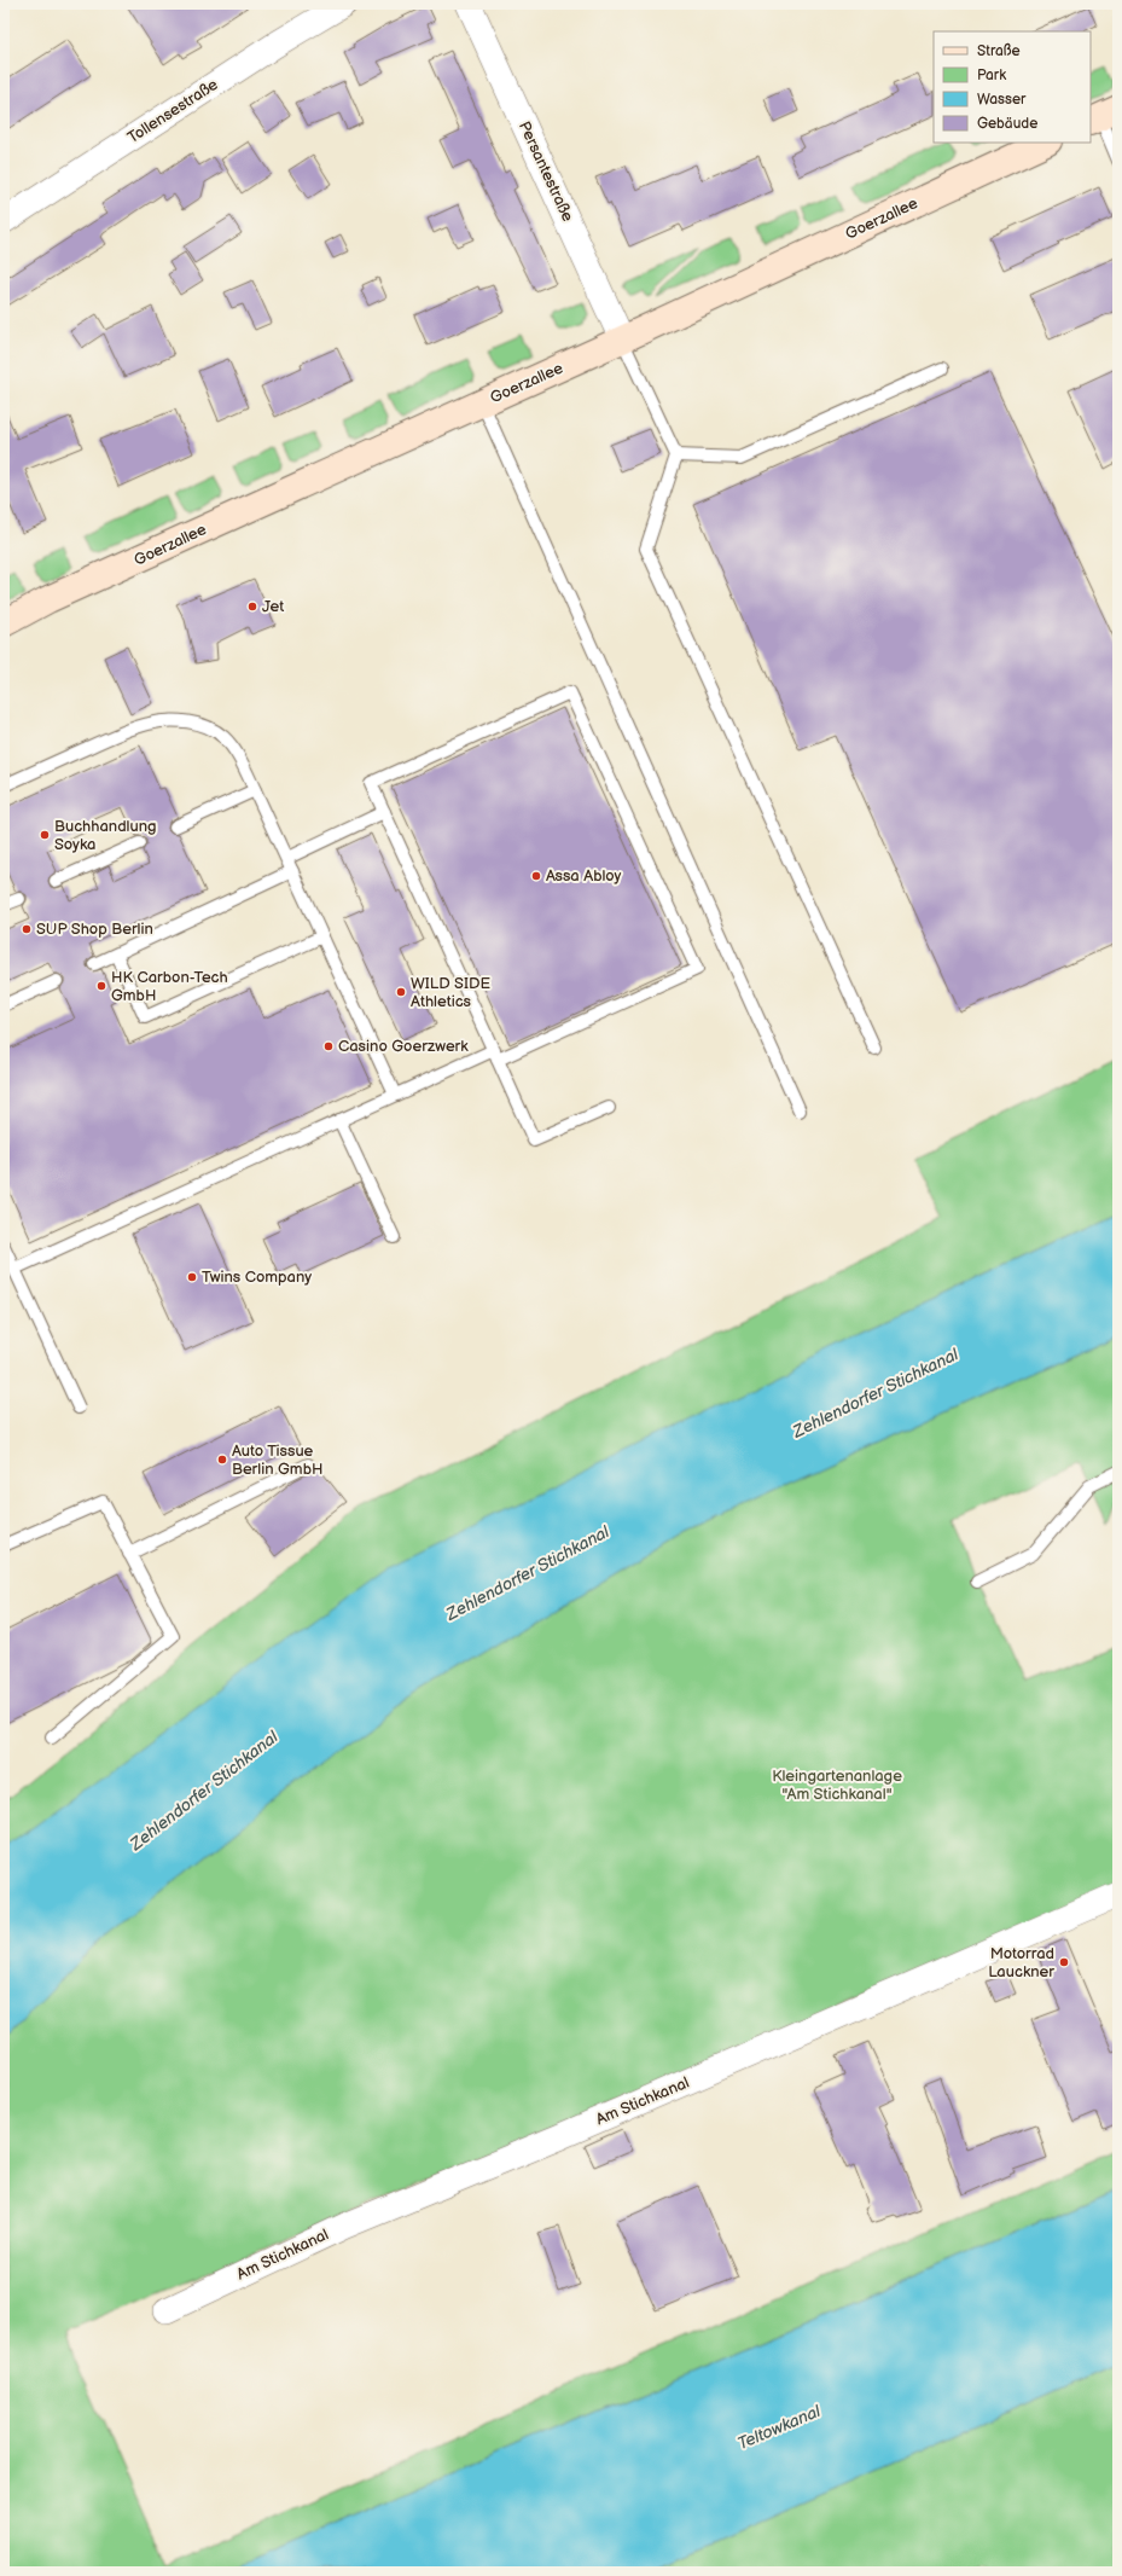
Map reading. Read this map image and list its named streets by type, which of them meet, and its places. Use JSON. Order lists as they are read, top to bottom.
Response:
{
  "streets": {
    "main road": ["Goerzallee"],
    "street": ["Tollensestraße", "Persantestraße", "Am Stichkanal"]
  },
  "crossings": [
    ["Persantestraße", "Goerzallee"]
  ],
  "water": ["Zehlendorfer Stichkanal", "Teltowkanal"],
  "parks": ["Kleingartenanlage \"Am Stichkanal\""],
  "places": [
    "Jet",
    "Buchhandlung Soyka",
    "Assa Abloy",
    "SUP Shop Berlin",
    "HK Carbon-Tech GmbH",
    "WILD SIDE Athletics",
    "Casino Goerzwerk",
    "Twins Company",
    "Auto Tissue Berlin GmbH",
    "Motorrad Lauckner"
  ],
  "legend": [
    "Straße",
    "Park",
    "Wasser",
    "Gebäude"
  ]
}
